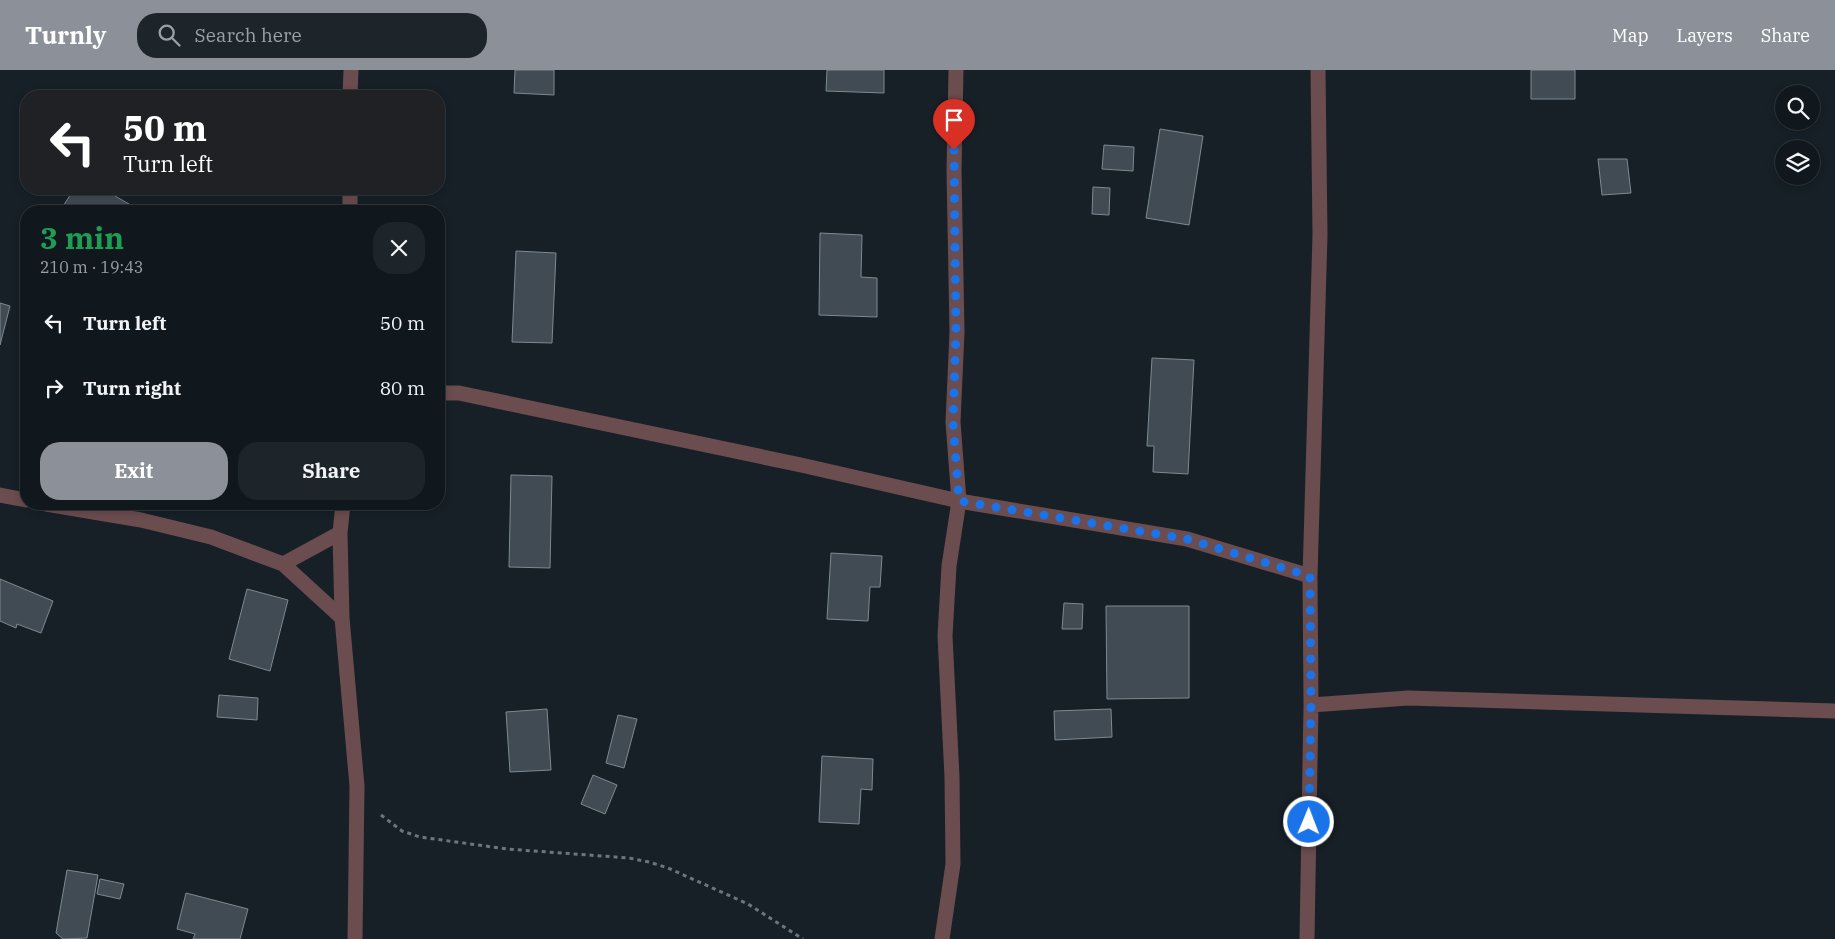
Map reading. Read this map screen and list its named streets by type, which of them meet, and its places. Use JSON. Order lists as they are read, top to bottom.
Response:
{
  "page": {
    "header": "Turnly",
    "search": "Search here",
    "nav": ["Map", "Layers", "Share"],
    "turn": ["50 m", "Turn left"],
    "heading": ["3 min", "210 m · 19:43"],
    "list": [
      {
        "name": "Turn left",
        "value": "50 m"
      },
      {
        "name": "Turn right",
        "value": "80 m"
      }
    ],
    "buttons": ["Exit", "Share"]
  }
}
